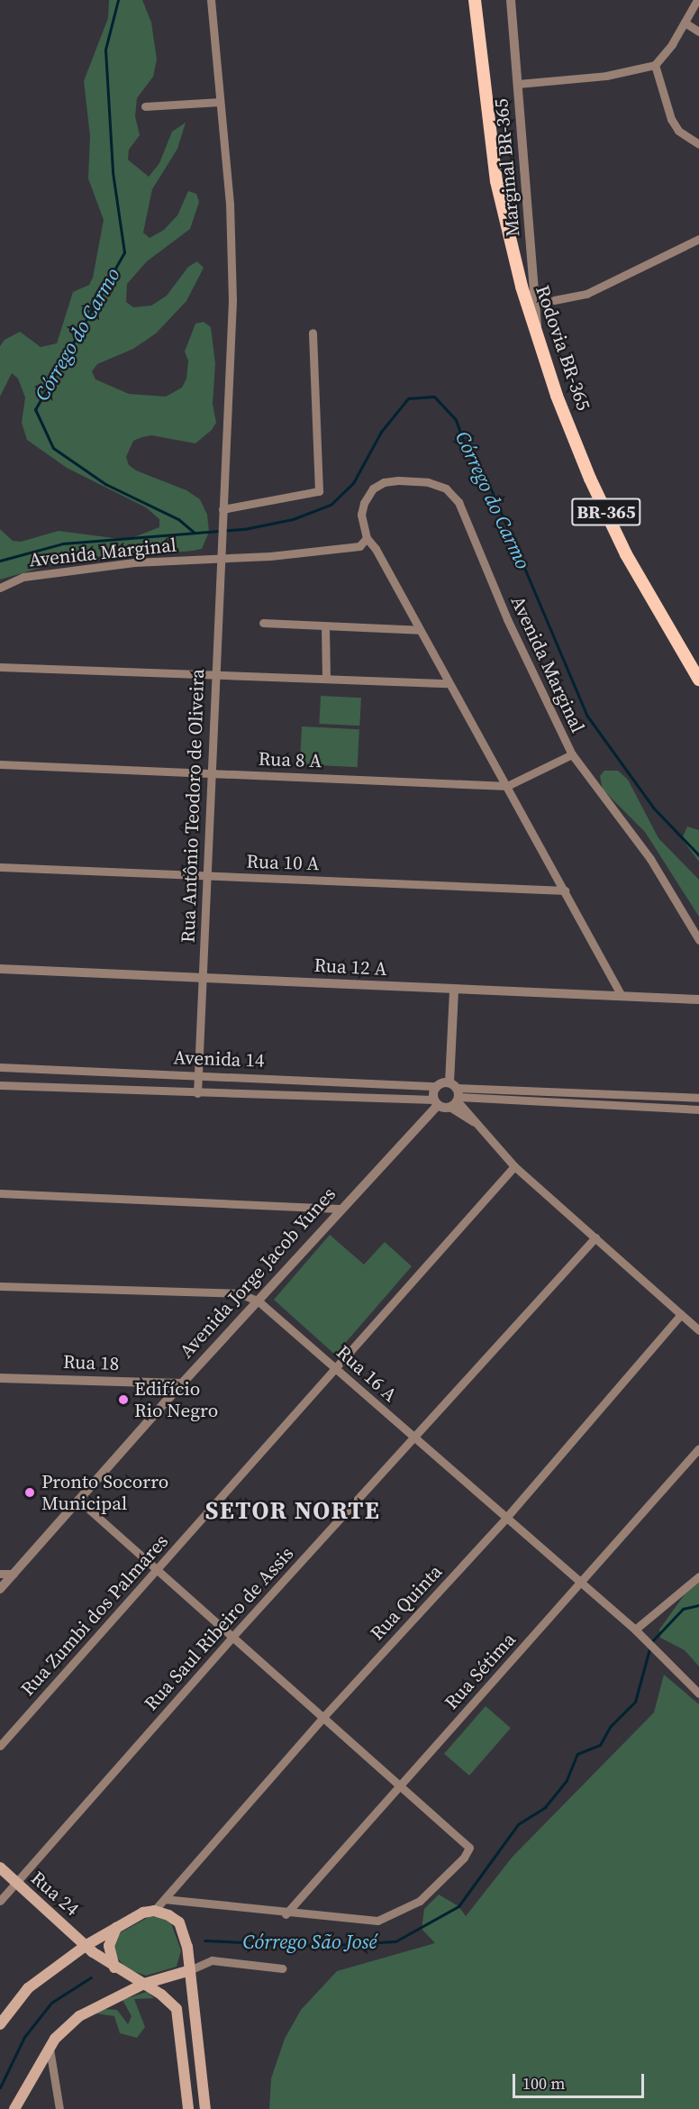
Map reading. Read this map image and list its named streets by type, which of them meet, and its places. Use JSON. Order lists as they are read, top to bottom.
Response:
{
  "streets": {
    "main road": ["Rodovia BR-365", "BR-365", "Rua 24"],
    "street": [
      "Marginal BR-365",
      "Avenida Marginal",
      "Rua 8 A",
      "Rua Antônio Teodoro de Oliveira",
      "Rua 10 A",
      "Rua 12 A",
      "Avenida 14",
      "Avenida Jorge Jacob Yunes",
      "Rua 18",
      "Rua 16 A",
      "Rua Quinta",
      "Rua Zumbi dos Palmares",
      "Rua Saul Ribeiro de Assis",
      "Rua Sétima"
    ]
  },
  "crossings": [
    ["Marginal BR-365", "Rodovia BR-365"],
    ["Avenida Marginal", "Rua 8 A"],
    ["Avenida Marginal", "Rua Antônio Teodoro de Oliveira"],
    ["Rua 8 A", "Rua Antônio Teodoro de Oliveira"],
    ["Rua Antônio Teodoro de Oliveira", "Rua 10 A"],
    ["Rua Antônio Teodoro de Oliveira", "Rua 12 A"],
    ["Rua Antônio Teodoro de Oliveira", "Avenida 14"],
    ["Avenida 14", "Avenida Jorge Jacob Yunes"],
    ["Avenida Jorge Jacob Yunes", "Rua 18"],
    ["Avenida Jorge Jacob Yunes", "Rua 16 A"],
    ["Rua 16 A", "Rua Quinta"],
    ["Rua 16 A", "Rua Zumbi dos Palmares"],
    ["Rua 16 A", "Rua Saul Ribeiro de Assis"],
    ["Rua 16 A", "Rua Sétima"],
    ["Rua Quinta", "Rua 24"],
    ["Rua Saul Ribeiro de Assis", "Rua 24"]
  ],
  "districts": ["SETOR NORTE"],
  "water": ["Córrego do Carmo", "Córrego São José"],
  "places": ["Edifício Rio Negro", "Pronto Socorro Municipal"],
  "scale_bar": "100 m"
}
